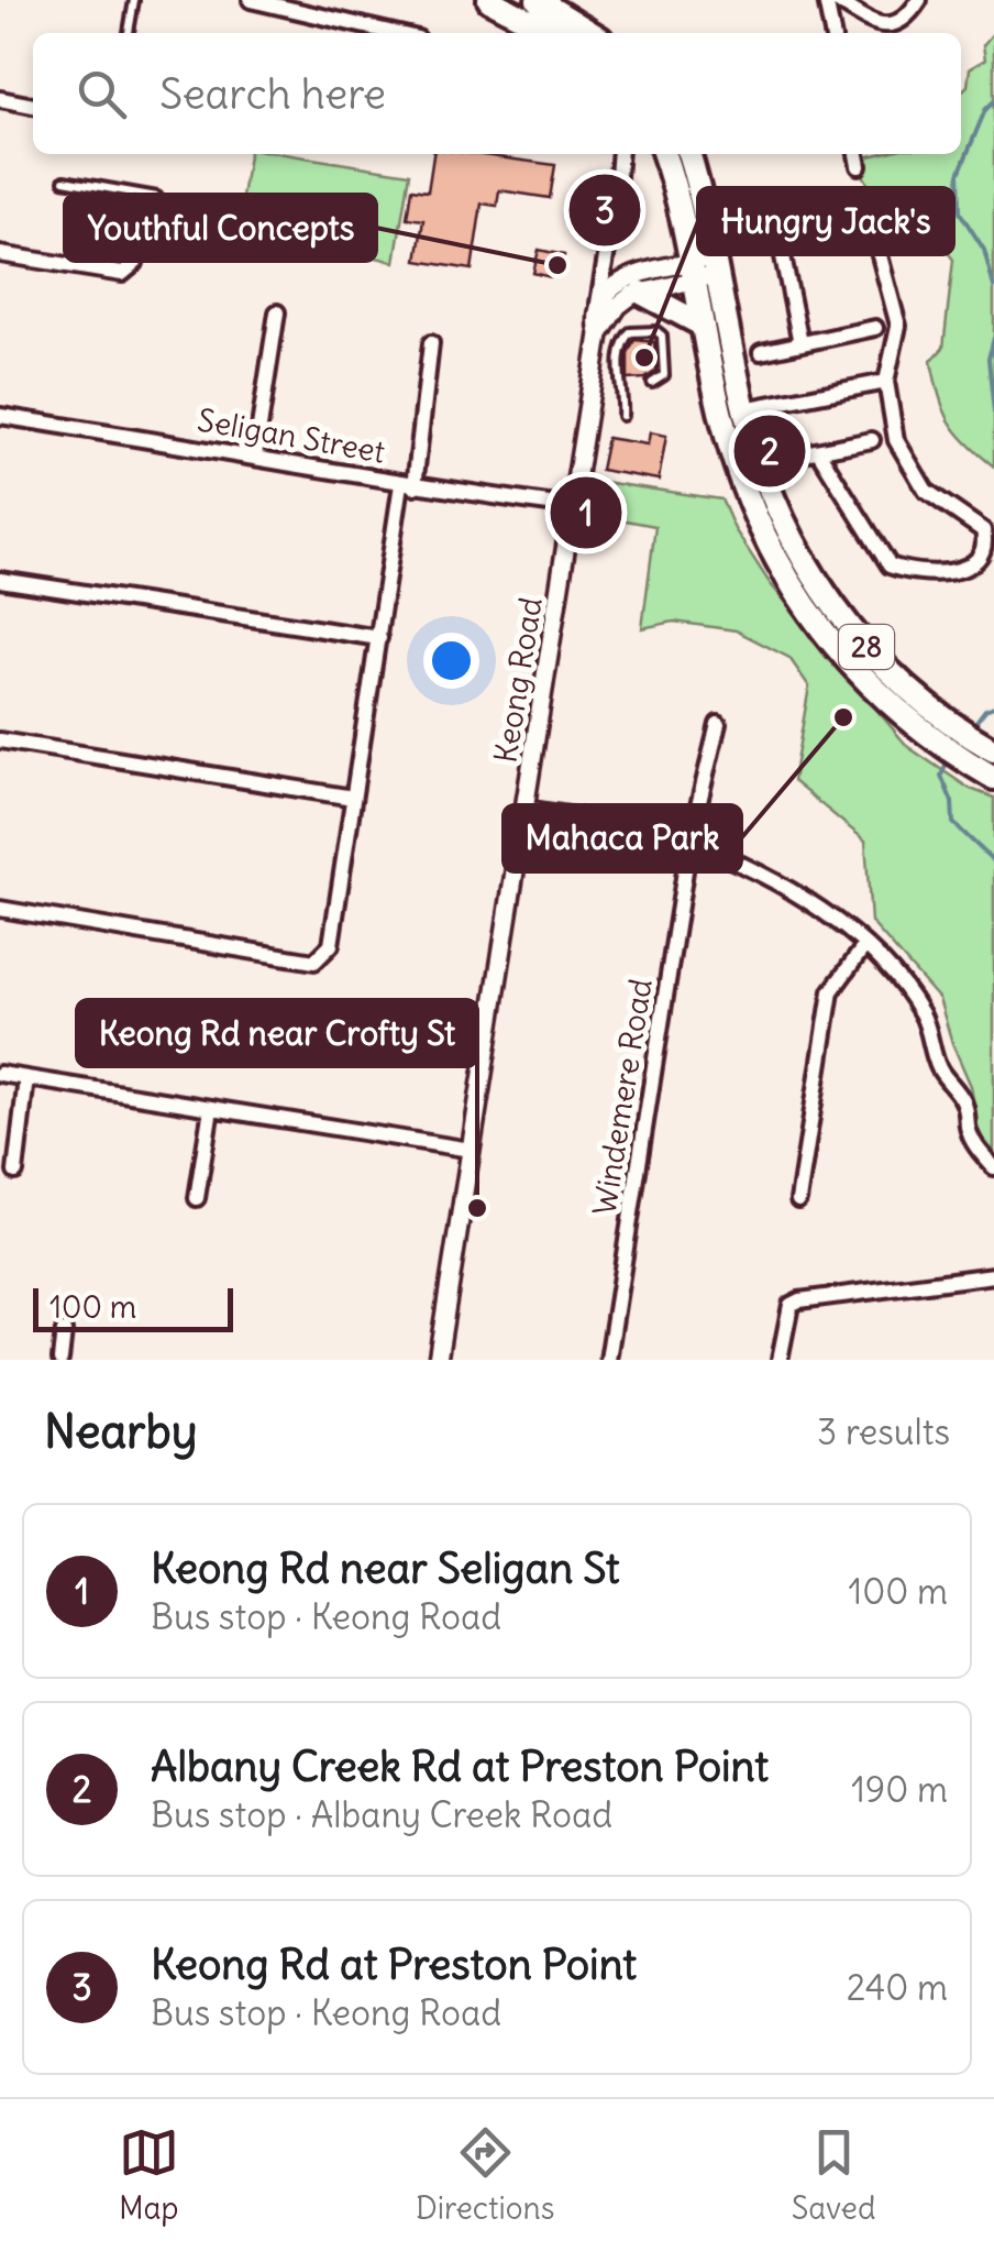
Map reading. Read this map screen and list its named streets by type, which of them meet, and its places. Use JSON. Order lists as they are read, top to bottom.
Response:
{
  "streets": {
    "main road": ["28"],
    "street": ["Seligan Street", "Keong Road", "Windemere Road"]
  },
  "crossings": [
    ["Seligan Street", "Keong Road"]
  ],
  "places": [
    "Youthful Concepts",
    "Hungry Jack's",
    "Mahaca Park",
    "Keong Rd near Crofty St"
  ],
  "scale_bar": "100 m",
  "page": {
    "search": "Search here",
    "pins": ["3", "2", "1"],
    "scale": "100 m",
    "heading": ["Nearby", "3 results"],
    "list": [
      {
        "mark": "1",
        "name": "Keong Rd near Seligan St",
        "note": "Bus stop · Keong Road",
        "value": "100 m"
      },
      {
        "mark": "2",
        "name": "Albany Creek Rd at Preston Point",
        "note": "Bus stop · Albany Creek Road",
        "value": "190 m"
      },
      {
        "mark": "3",
        "name": "Keong Rd at Preston Point",
        "note": "Bus stop · Keong Road",
        "value": "240 m"
      }
    ],
    "nav": ["Map", "Directions", "Saved"]
  }
}
